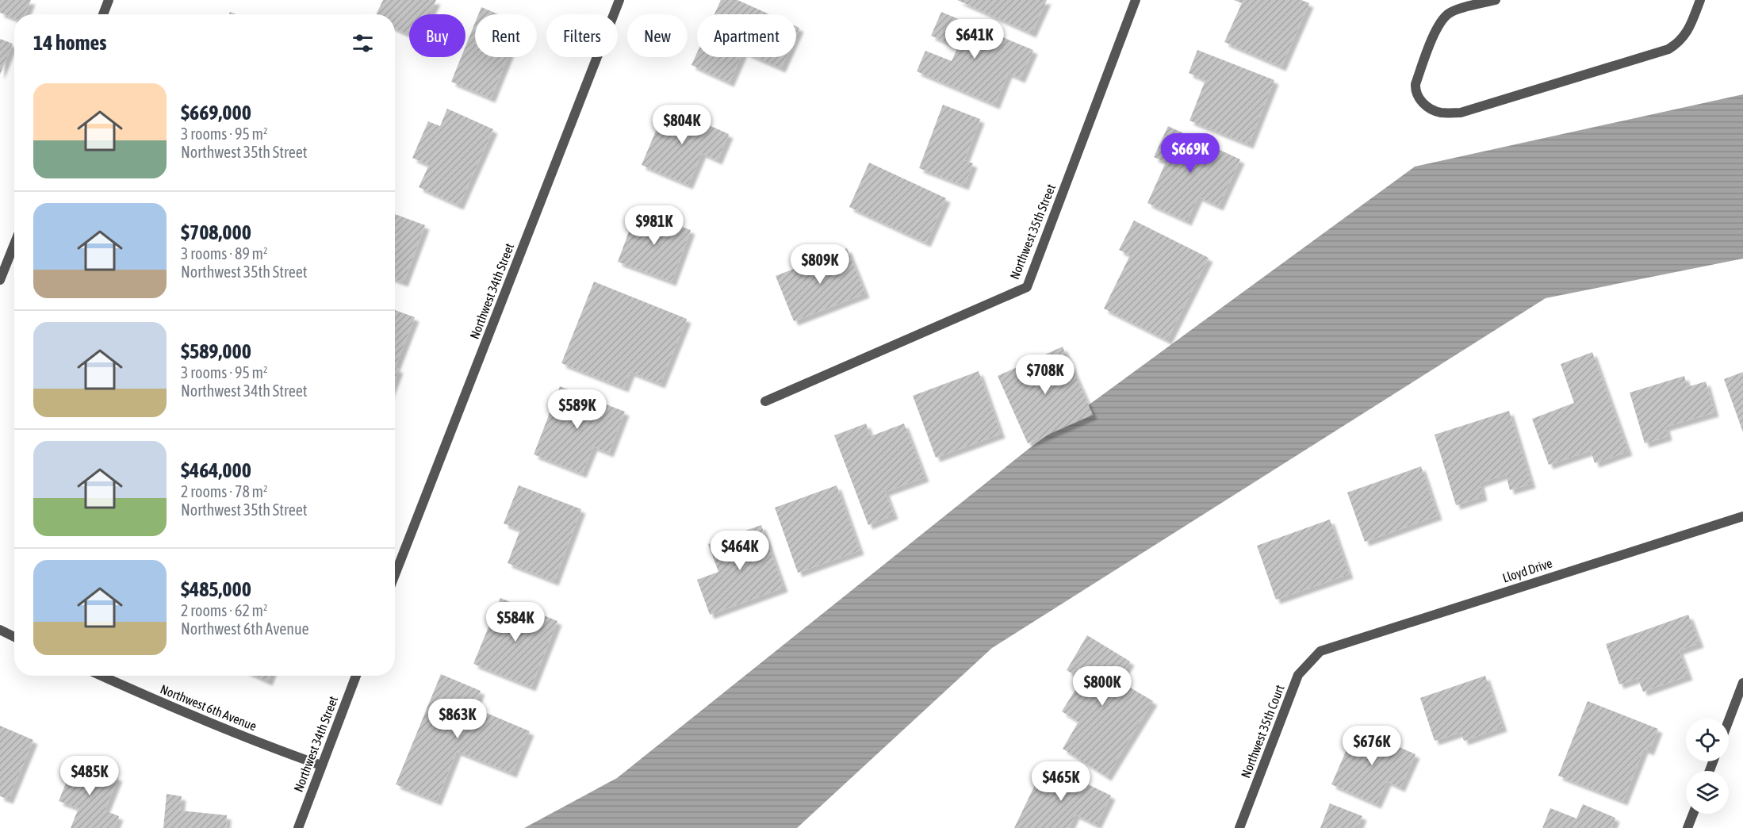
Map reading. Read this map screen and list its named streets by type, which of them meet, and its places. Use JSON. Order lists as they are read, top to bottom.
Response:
{
  "streets": {
    "street": [
      "Northwest 35th Street",
      "Northwest 34th Street",
      "Lloyd Drive",
      "Northwest 6th Avenue",
      "Northwest 35th Court"
    ]
  },
  "crossings": [
    ["Northwest 34th Street", "Northwest 6th Avenue"],
    ["Lloyd Drive", "Northwest 35th Court"]
  ],
  "page": {
    "chip": [
      "Buy",
      "Rent",
      "Filters",
      "New",
      "Apartment"
    ],
    "heading": "14 homes",
    "price": [
      "$641K",
      "$804K",
      "$669K",
      "$981K",
      "$809K",
      "$708K",
      "$589K",
      "$464K",
      "$584K",
      "$800K",
      "$863K",
      "$676K",
      "$485K",
      "$465K"
    ],
    "list": [
      {
        "name": "$669,000",
        "note": "3 rooms · 95 m² · Northwest 35th Street"
      },
      {
        "name": "$708,000",
        "note": "3 rooms · 89 m² · Northwest 35th Street"
      },
      {
        "name": "$589,000",
        "note": "3 rooms · 95 m² · Northwest 34th Street"
      },
      {
        "name": "$464,000",
        "note": "2 rooms · 78 m² · Northwest 35th Street"
      },
      {
        "name": "$485,000",
        "note": "2 rooms · 62 m² · Northwest 6th Avenue"
      }
    ]
  }
}
